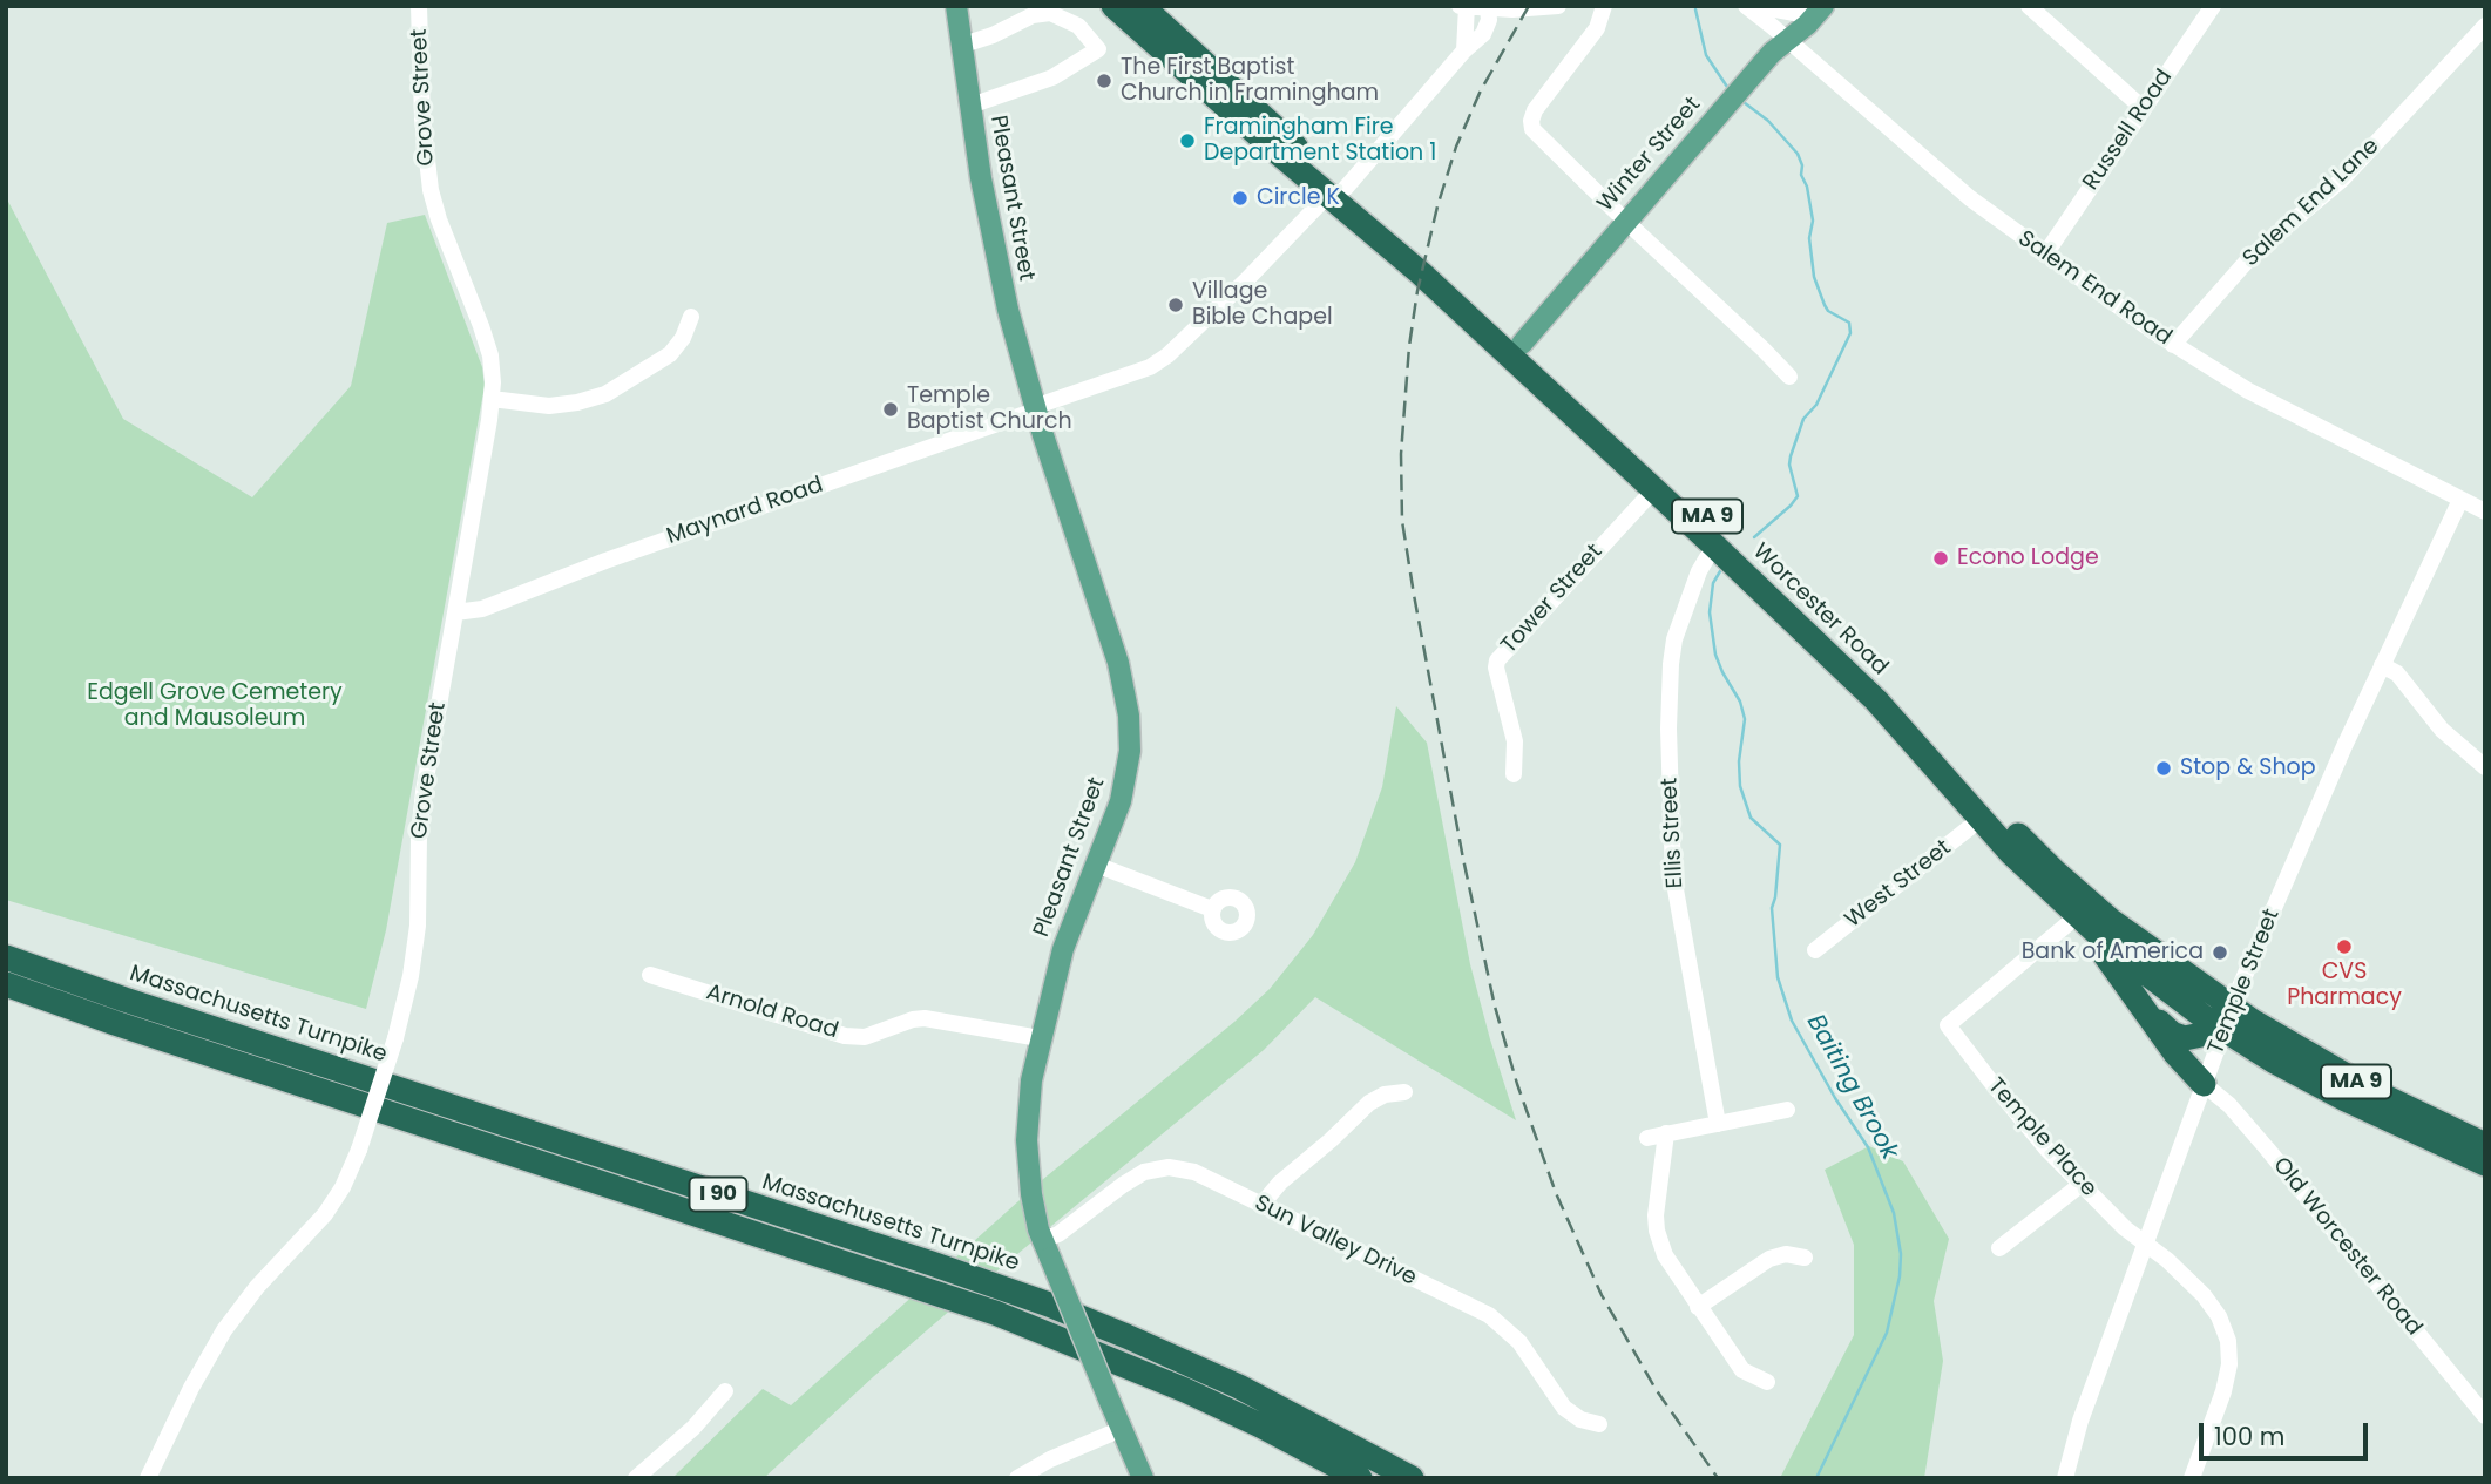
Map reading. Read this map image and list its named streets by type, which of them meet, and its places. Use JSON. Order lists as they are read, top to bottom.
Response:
{
  "streets": {
    "highway": [
      "MA 9",
      "Worcester Road",
      "Massachusetts Turnpike",
      "I 90"
    ],
    "main road": ["Winter Street", "Pleasant Street"],
    "street": [
      "Grove Street",
      "Russell Road",
      "Salem End Lane",
      "Salem End Road",
      "Maynard Road",
      "Tower Street",
      "Ellis Street",
      "West Street",
      "Temple Street",
      "Arnold Road",
      "Temple Place",
      "Sun Valley Drive",
      "Old Worcester Road"
    ]
  },
  "crossings": [
    ["Grove Street", "Maynard Road"],
    ["Russell Road", "Salem End Road"],
    ["Winter Street", "Salem End Road"],
    ["Winter Street", "Worcester Road"],
    ["Pleasant Street", "Maynard Road"],
    ["Pleasant Street", "Arnold Road"],
    ["Pleasant Street", "Sun Valley Drive"],
    ["Salem End Lane", "Salem End Road"],
    ["Salem End Road", "Temple Street"],
    ["Maynard Road", "Worcester Road"],
    ["Tower Street", "Worcester Road"],
    ["Worcester Road", "Ellis Street"],
    ["Worcester Road", "West Street"],
    ["Worcester Road", "Temple Street"],
    ["Worcester Road", "Temple Place"],
    ["Temple Street", "Temple Place"],
    ["Temple Street", "Old Worcester Road"]
  ],
  "water": ["Baiting Brook"],
  "parks": ["Edgell Grove Cemetery and Mausoleum"],
  "places": [
    "The First Baptist Church in Framingham",
    "Framingham Fire Department Station 1",
    "Circle K",
    "Village Bible Chapel",
    "Temple Baptist Church",
    "Econo Lodge",
    "Stop & Shop",
    "CVS Pharmacy",
    "Bank of America"
  ],
  "scale_bar": "100 m"
}
